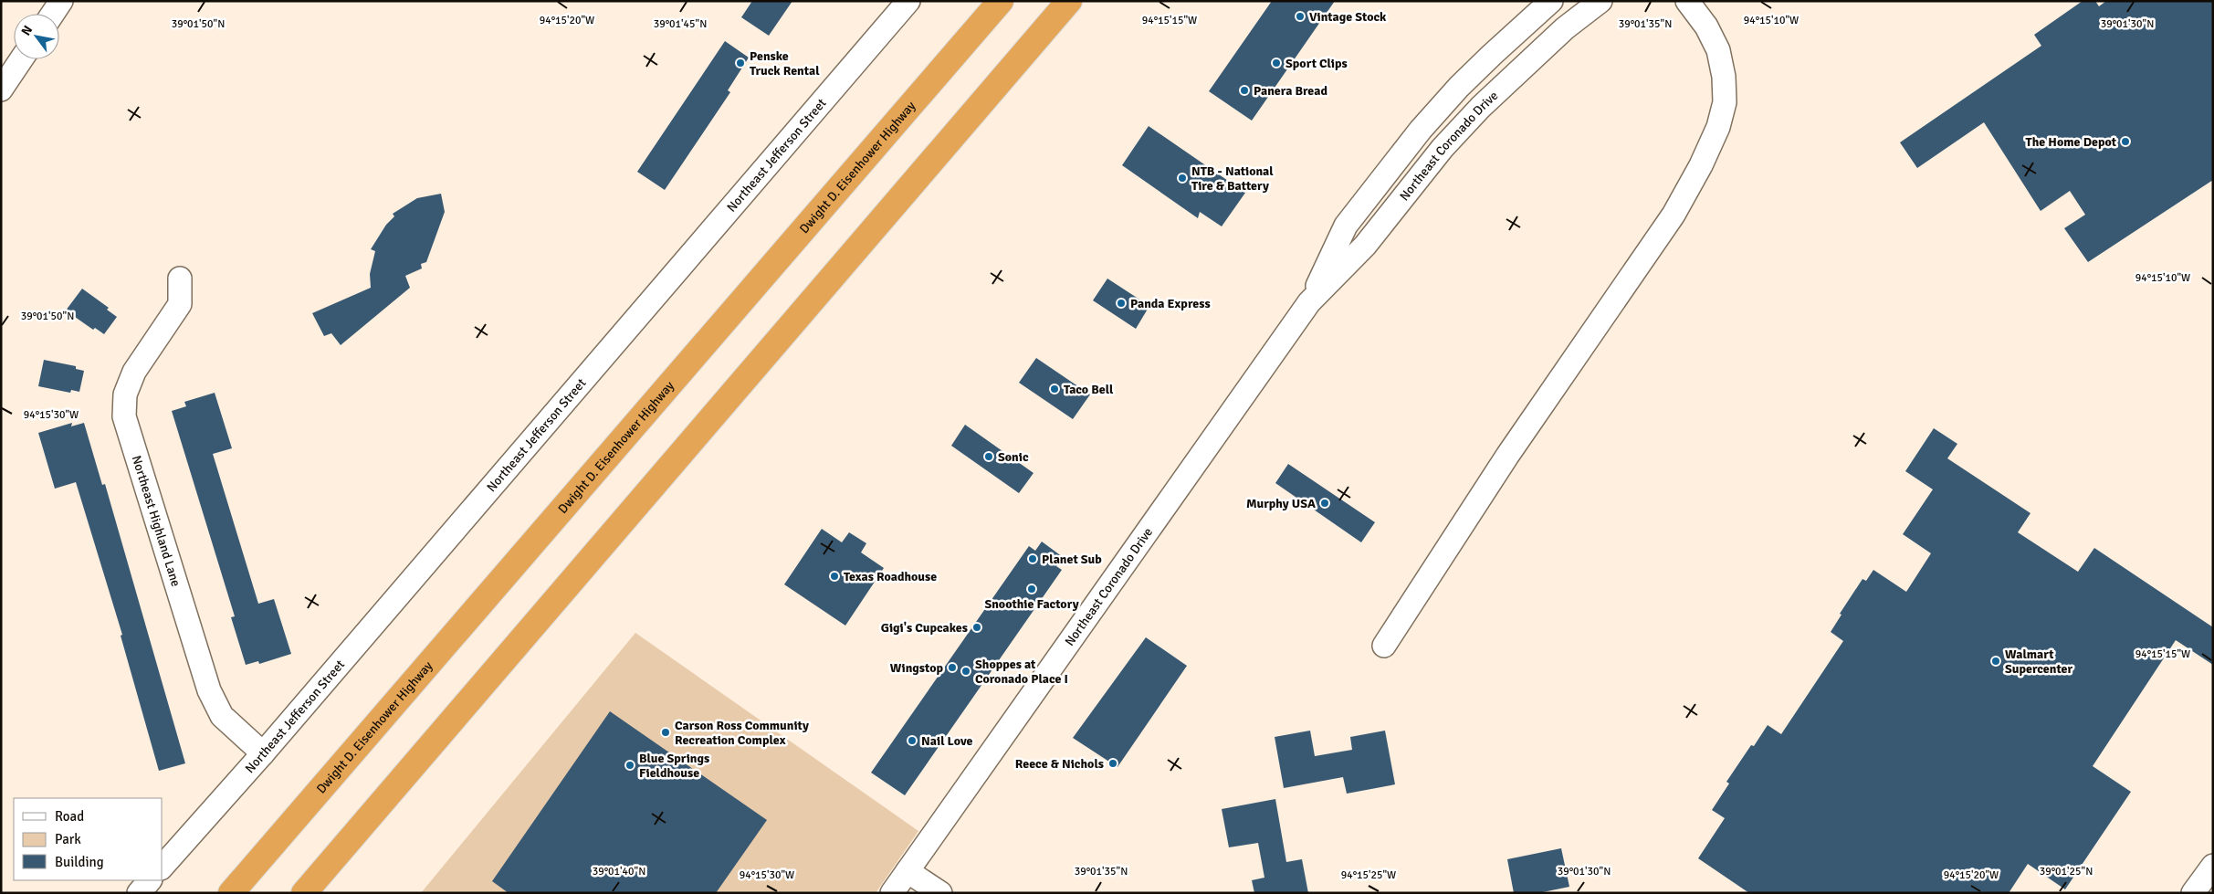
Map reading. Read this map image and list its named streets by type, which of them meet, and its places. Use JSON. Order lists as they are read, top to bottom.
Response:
{
  "streets": {
    "highway": ["Dwight D. Eisenhower Highway"],
    "street": ["Northeast Coronado Drive", "Northeast Jefferson Street", "Northeast Highland Lane"]
  },
  "crossings": [
    ["Northeast Jefferson Street", "Northeast Highland Lane"]
  ],
  "places": [
    "Vintage Stock",
    "Penske Truck Rental",
    "Sport Clips",
    "Panera Bread",
    "The Home Depot",
    "NTB - National Tire & Battery",
    "Panda Express",
    "Taco Bell",
    "Sonic",
    "Murphy USA",
    "Planet Sub",
    "Texas Roadhouse",
    "Snoothie Factory",
    "Gigi's Cupcakes",
    "Walmart Supercenter",
    "Wingstop",
    "Shoppes at Coronado Place I",
    "Carson Ross Community Recreation Complex",
    "Nail Love",
    "Reece & Nichols",
    "Blue Springs Fieldhouse"
  ],
  "legend": ["Road", "Park", "Building"],
  "north": "top left",
  "coordinates": [
    "94°15'20\"W",
    "94°15'15\"W",
    "94°15'10\"W",
    "39°01'50\"N",
    "39°01'45\"N",
    "39°01'35\"N",
    "39°01'30\"N",
    "94°15'30\"W",
    "39°01'40\"N",
    "39°01'25\"N",
    "94°15'25\"W"
  ]
}
